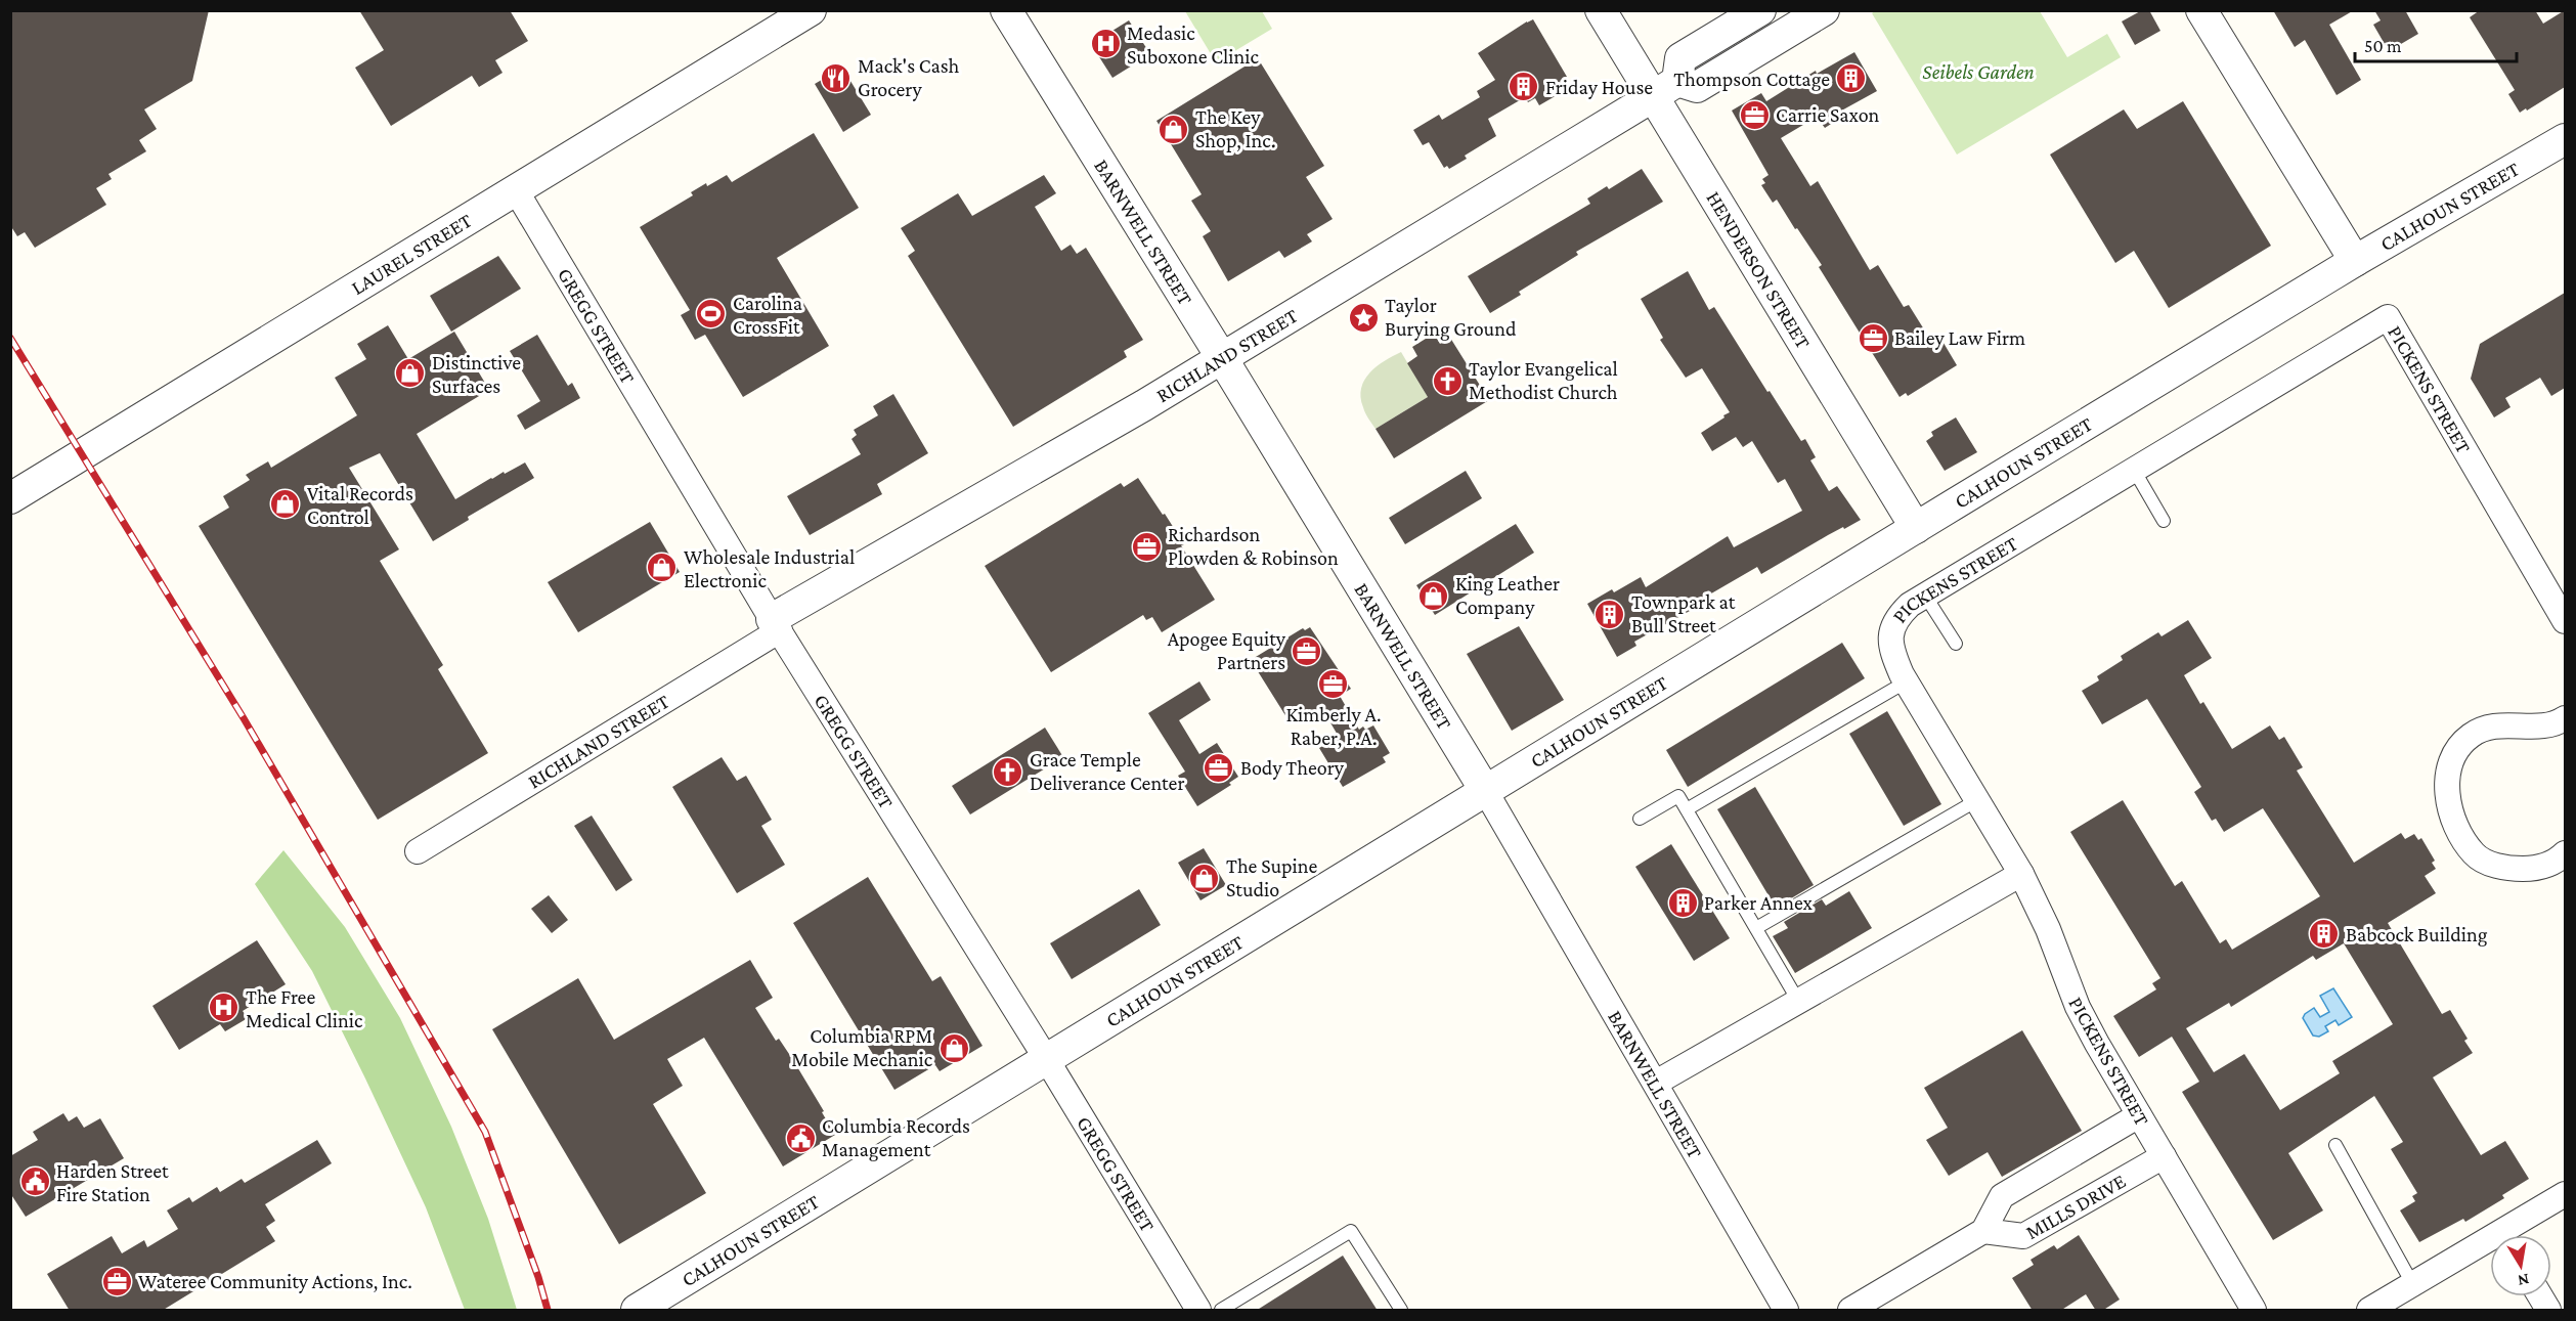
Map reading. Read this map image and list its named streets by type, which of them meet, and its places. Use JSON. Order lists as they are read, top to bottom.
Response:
{
  "streets": {
    "street": [
      "CALHOUN STREET",
      "BARNWELL STREET",
      "LAUREL STREET",
      "HENDERSON STREET",
      "GREGG STREET",
      "RICHLAND STREET",
      "PICKENS STREET",
      "MILLS DRIVE"
    ]
  },
  "crossings": [
    ["CALHOUN STREET", "BARNWELL STREET"],
    ["CALHOUN STREET", "HENDERSON STREET"],
    ["CALHOUN STREET", "GREGG STREET"],
    ["BARNWELL STREET", "RICHLAND STREET"],
    ["LAUREL STREET", "GREGG STREET"],
    ["HENDERSON STREET", "RICHLAND STREET"],
    ["GREGG STREET", "RICHLAND STREET"],
    ["PICKENS STREET", "MILLS DRIVE"]
  ],
  "parks": ["Seibels Garden"],
  "places": {
    "hospital": ["Medasic Suboxone Clinic", "The Free Medical Clinic"],
    "restaurant": ["Mack's Cash Grocery"],
    "building": [
      "Thompson Cottage",
      "Friday House",
      "Townpark at Bull Street",
      "Parker Annex",
      "Babcock Building"
    ],
    "office": [
      "Carrie Saxon",
      "Bailey Law Firm",
      "Richardson Plowden & Robinson",
      "Apogee Equity Partners",
      "Kimberly A. Raber, P.A.",
      "Body Theory",
      "Wateree Community Actions, Inc."
    ],
    "shop": [
      "The Key Shop, Inc.",
      "Distinctive Surfaces",
      "Vital Records Control",
      "Wholesale Industrial Electronic",
      "King Leather Company",
      "The Supine Studio",
      "Columbia RPM Mobile Mechanic"
    ],
    "sports": ["Carolina CrossFit"],
    "place": ["Taylor Burying Ground"],
    "church": ["Taylor Evangelical Methodist Church", "Grace Temple Deliverance Center"],
    "public building": ["Columbia Records Management", "Harden Street Fire Station"]
  },
  "scale_bar": "50 m",
  "north": "bottom"
}
